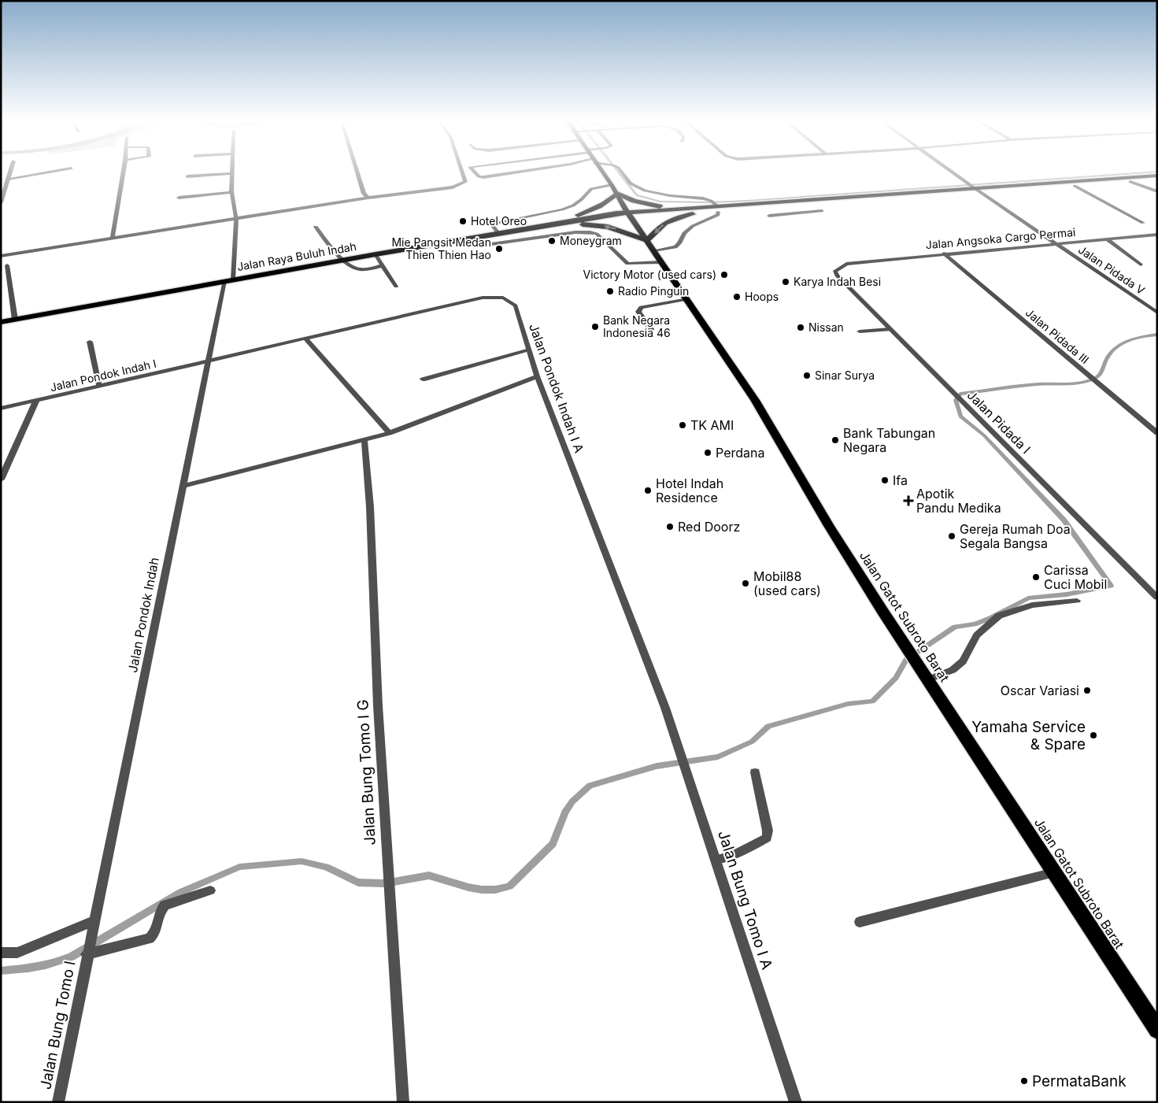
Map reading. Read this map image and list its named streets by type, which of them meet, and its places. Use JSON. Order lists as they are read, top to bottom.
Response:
{
  "streets": {
    "highway": ["Jalan Raya Buluh Indah", "Jalan Gatot Subroto Barat"],
    "street": [
      "Jalan Angsoka Cargo Permai",
      "Jalan Pidada V",
      "Jalan Pidada III",
      "Jalan Pondok Indah I",
      "Jalan Pondok Indah I A",
      "Jalan Pidada I",
      "Jalan Pondok Indah",
      "Jalan Bung Tomo I G",
      "Jalan Bung Tomo I A",
      "Jalan Bung Tomo I"
    ]
  },
  "crossings": [
    ["Jalan Angsoka Cargo Permai", "Jalan Pidada V"],
    ["Jalan Angsoka Cargo Permai", "Jalan Pidada III"],
    ["Jalan Angsoka Cargo Permai", "Jalan Pidada I"],
    ["Jalan Raya Buluh Indah", "Jalan Pondok Indah"],
    ["Jalan Raya Buluh Indah", "Jalan Gatot Subroto Barat"],
    ["Jalan Pondok Indah I", "Jalan Pondok Indah I A"],
    ["Jalan Pondok Indah I", "Jalan Pondok Indah"],
    ["Jalan Pondok Indah I A", "Jalan Pondok Indah"],
    ["Jalan Pondok Indah I A", "Jalan Bung Tomo I A"],
    ["Jalan Pondok Indah", "Jalan Bung Tomo I"]
  ],
  "places": {
    "other": [
      "Hotel Oreo",
      "Moneygram",
      "Mie Pangsit Medan Thien Thien Hao",
      "Victory Motor (used cars)",
      "Karya Indah Besi",
      "Radio Pinguin",
      "Hoops",
      "Bank Negara Indonesia 46",
      "Nissan",
      "Sinar Surya",
      "TK AMI",
      "Bank Tabungan Negara",
      "Perdana",
      "Ifa",
      "Hotel Indah Residence",
      "Red Doorz",
      "Gereja Rumah Doa Segala Bangsa",
      "Carissa Cuci Mobil",
      "Mobil88 (used cars)",
      "Oscar Variasi",
      "Yamaha Service & Spare",
      "PermataBank"
    ],
    "health": ["Apotik Pandu Medika"]
  }
}
